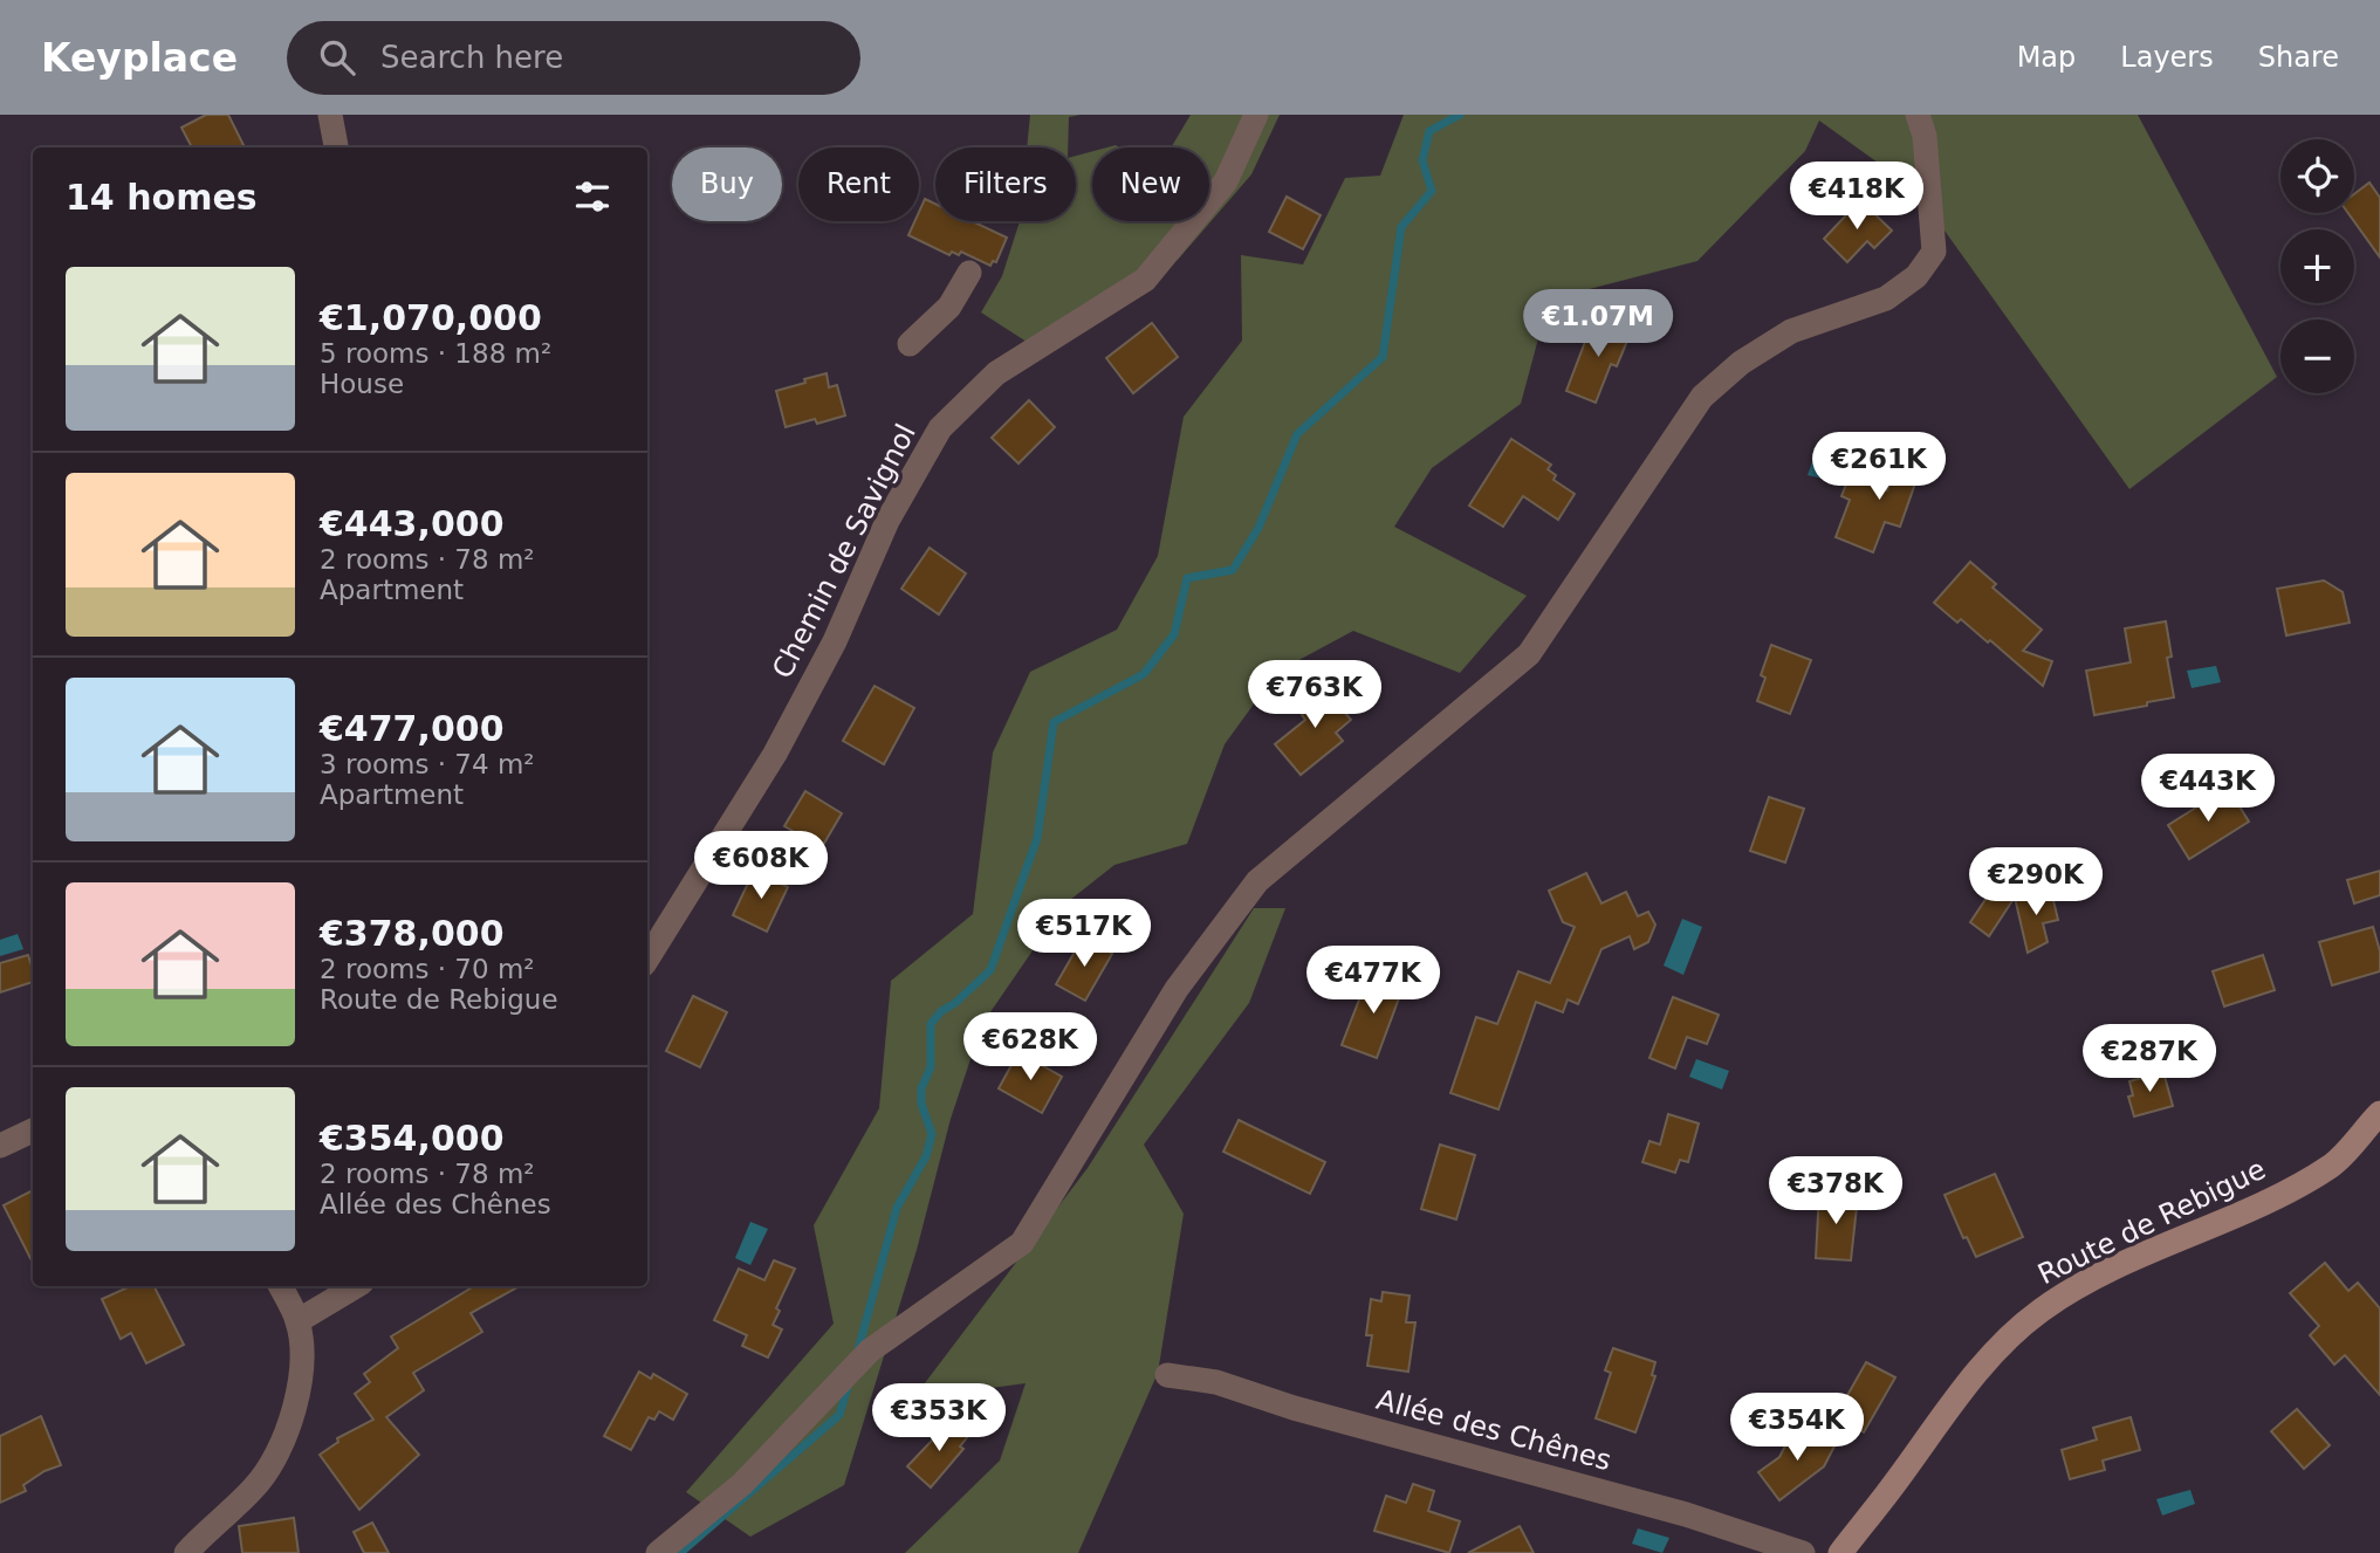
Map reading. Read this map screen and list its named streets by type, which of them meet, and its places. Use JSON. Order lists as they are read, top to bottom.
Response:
{
  "streets": {
    "street": ["Chemin de Savignol", "Route de Rebigue", "Allée des Chênes"]
  },
  "page": {
    "header": "Keyplace",
    "search": "Search here",
    "nav": ["Map", "Layers", "Share"],
    "map_buttons": ["+", "−"],
    "chip": [
      "Buy",
      "Rent",
      "Filters",
      "New"
    ],
    "heading": "14 homes",
    "price": [
      "€418K",
      "€1.07M",
      "€261K",
      "€763K",
      "€443K",
      "€608K",
      "€290K",
      "€517K",
      "€477K",
      "€628K",
      "€287K",
      "€378K",
      "€353K",
      "€354K"
    ],
    "list": [
      {
        "name": "€1,070,000",
        "note": "5 rooms · 188 m² · House"
      },
      {
        "name": "€443,000",
        "note": "2 rooms · 78 m² · Apartment"
      },
      {
        "name": "€477,000",
        "note": "3 rooms · 74 m² · Apartment"
      },
      {
        "name": "€378,000",
        "note": "2 rooms · 70 m² · Route de Rebigue"
      },
      {
        "name": "€354,000",
        "note": "2 rooms · 78 m² · Allée des Chênes"
      }
    ]
  }
}
